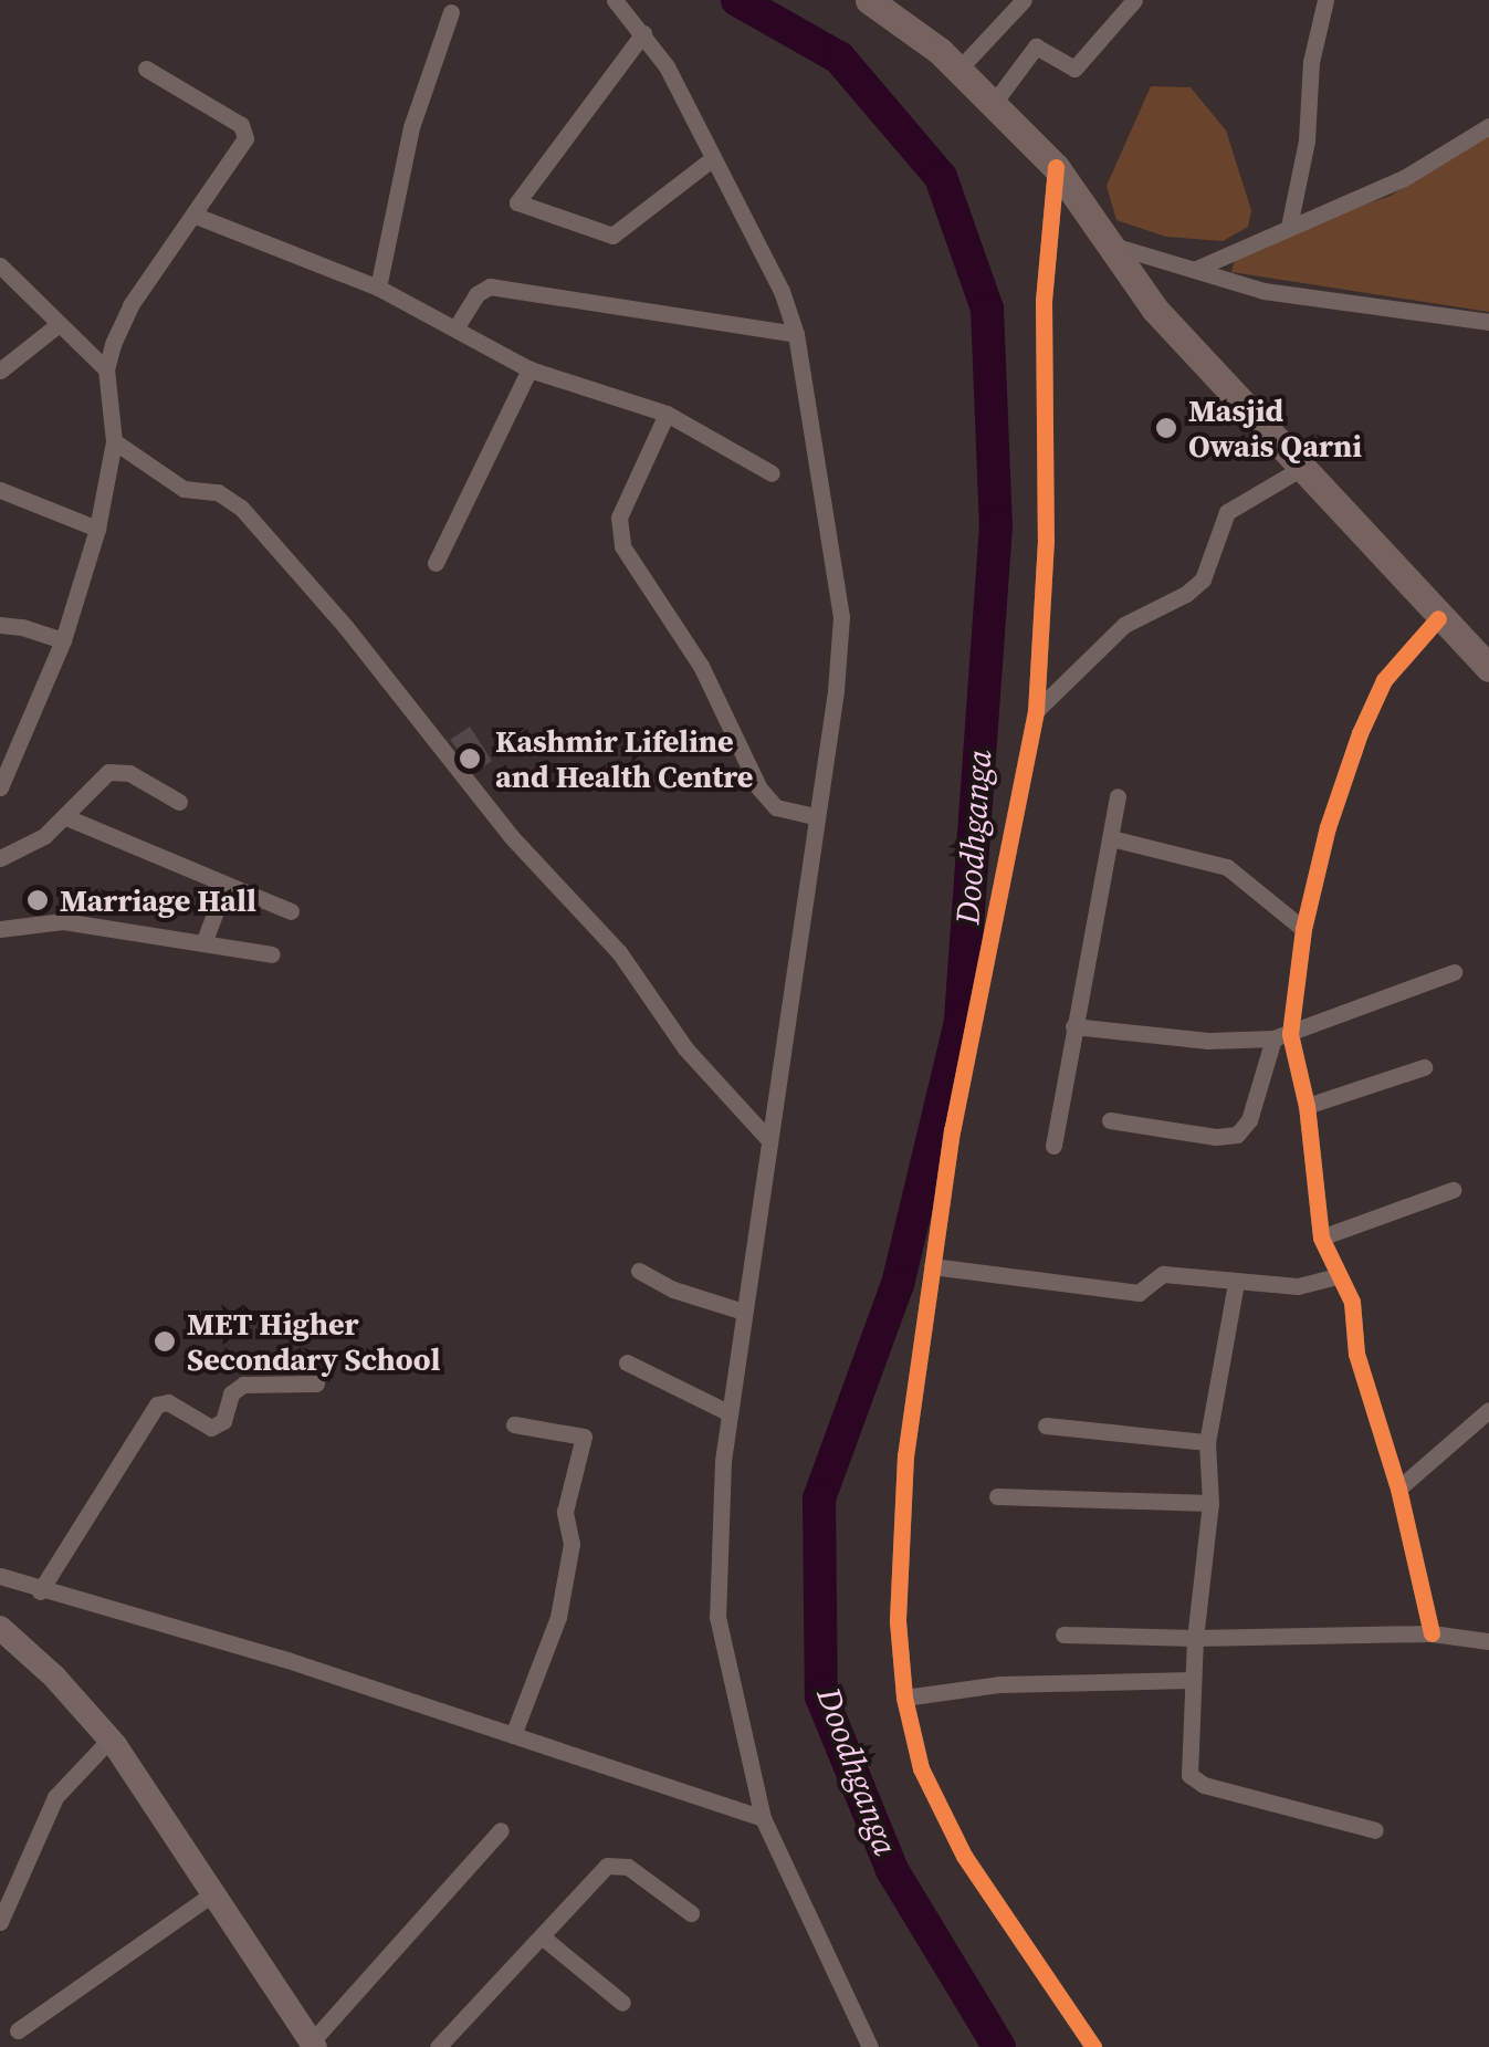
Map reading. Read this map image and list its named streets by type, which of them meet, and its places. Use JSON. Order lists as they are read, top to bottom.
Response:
{
  "water": ["Doodhganga"],
  "places": [
    "Masjid Owais Qarni",
    "Kashmir Lifeline and Health Centre",
    "Marriage Hall",
    "MET Higher Secondary School"
  ]
}
